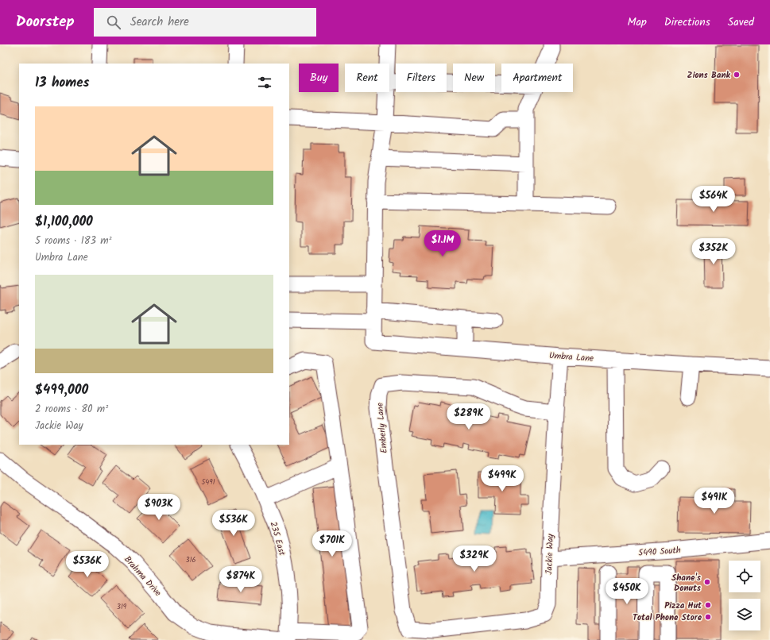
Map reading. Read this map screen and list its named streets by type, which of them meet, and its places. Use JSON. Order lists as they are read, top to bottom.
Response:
{
  "streets": {
    "street": [
      "Umbra Lane",
      "Emberly Lane",
      "235 East",
      "5490 South",
      "Jackie Way",
      "Brahma Drive"
    ]
  },
  "crossings": [
    ["Umbra Lane", "Jackie Way"],
    ["Emberly Lane", "Jackie Way"],
    ["235 East", "Brahma Drive"],
    ["5490 South", "Jackie Way"]
  ],
  "places": [
    "Zions Bank",
    "Shane's Donuts",
    "Pizza Hut",
    "Total Phone Store"
  ],
  "house_numbers": ["5491", "316", "319"],
  "page": {
    "header": "Doorstep",
    "search": "Search here",
    "nav": ["Map", "Directions", "Saved"],
    "chip": [
      "Buy",
      "Rent",
      "Filters",
      "New",
      "Apartment"
    ],
    "heading": "13 homes",
    "list": [
      {
        "name": "$1,100,000",
        "note": "5 rooms · 183 m² · Umbra Lane"
      },
      {
        "name": "$499,000",
        "note": "2 rooms · 80 m² · Jackie Way"
      }
    ],
    "price": [
      "$564K",
      "$1.1M",
      "$352K",
      "$289K",
      "$499K",
      "$491K",
      "$903K",
      "$536K",
      "$701K",
      "$329K",
      "$536K",
      "$874K",
      "$450K"
    ]
  }
}
